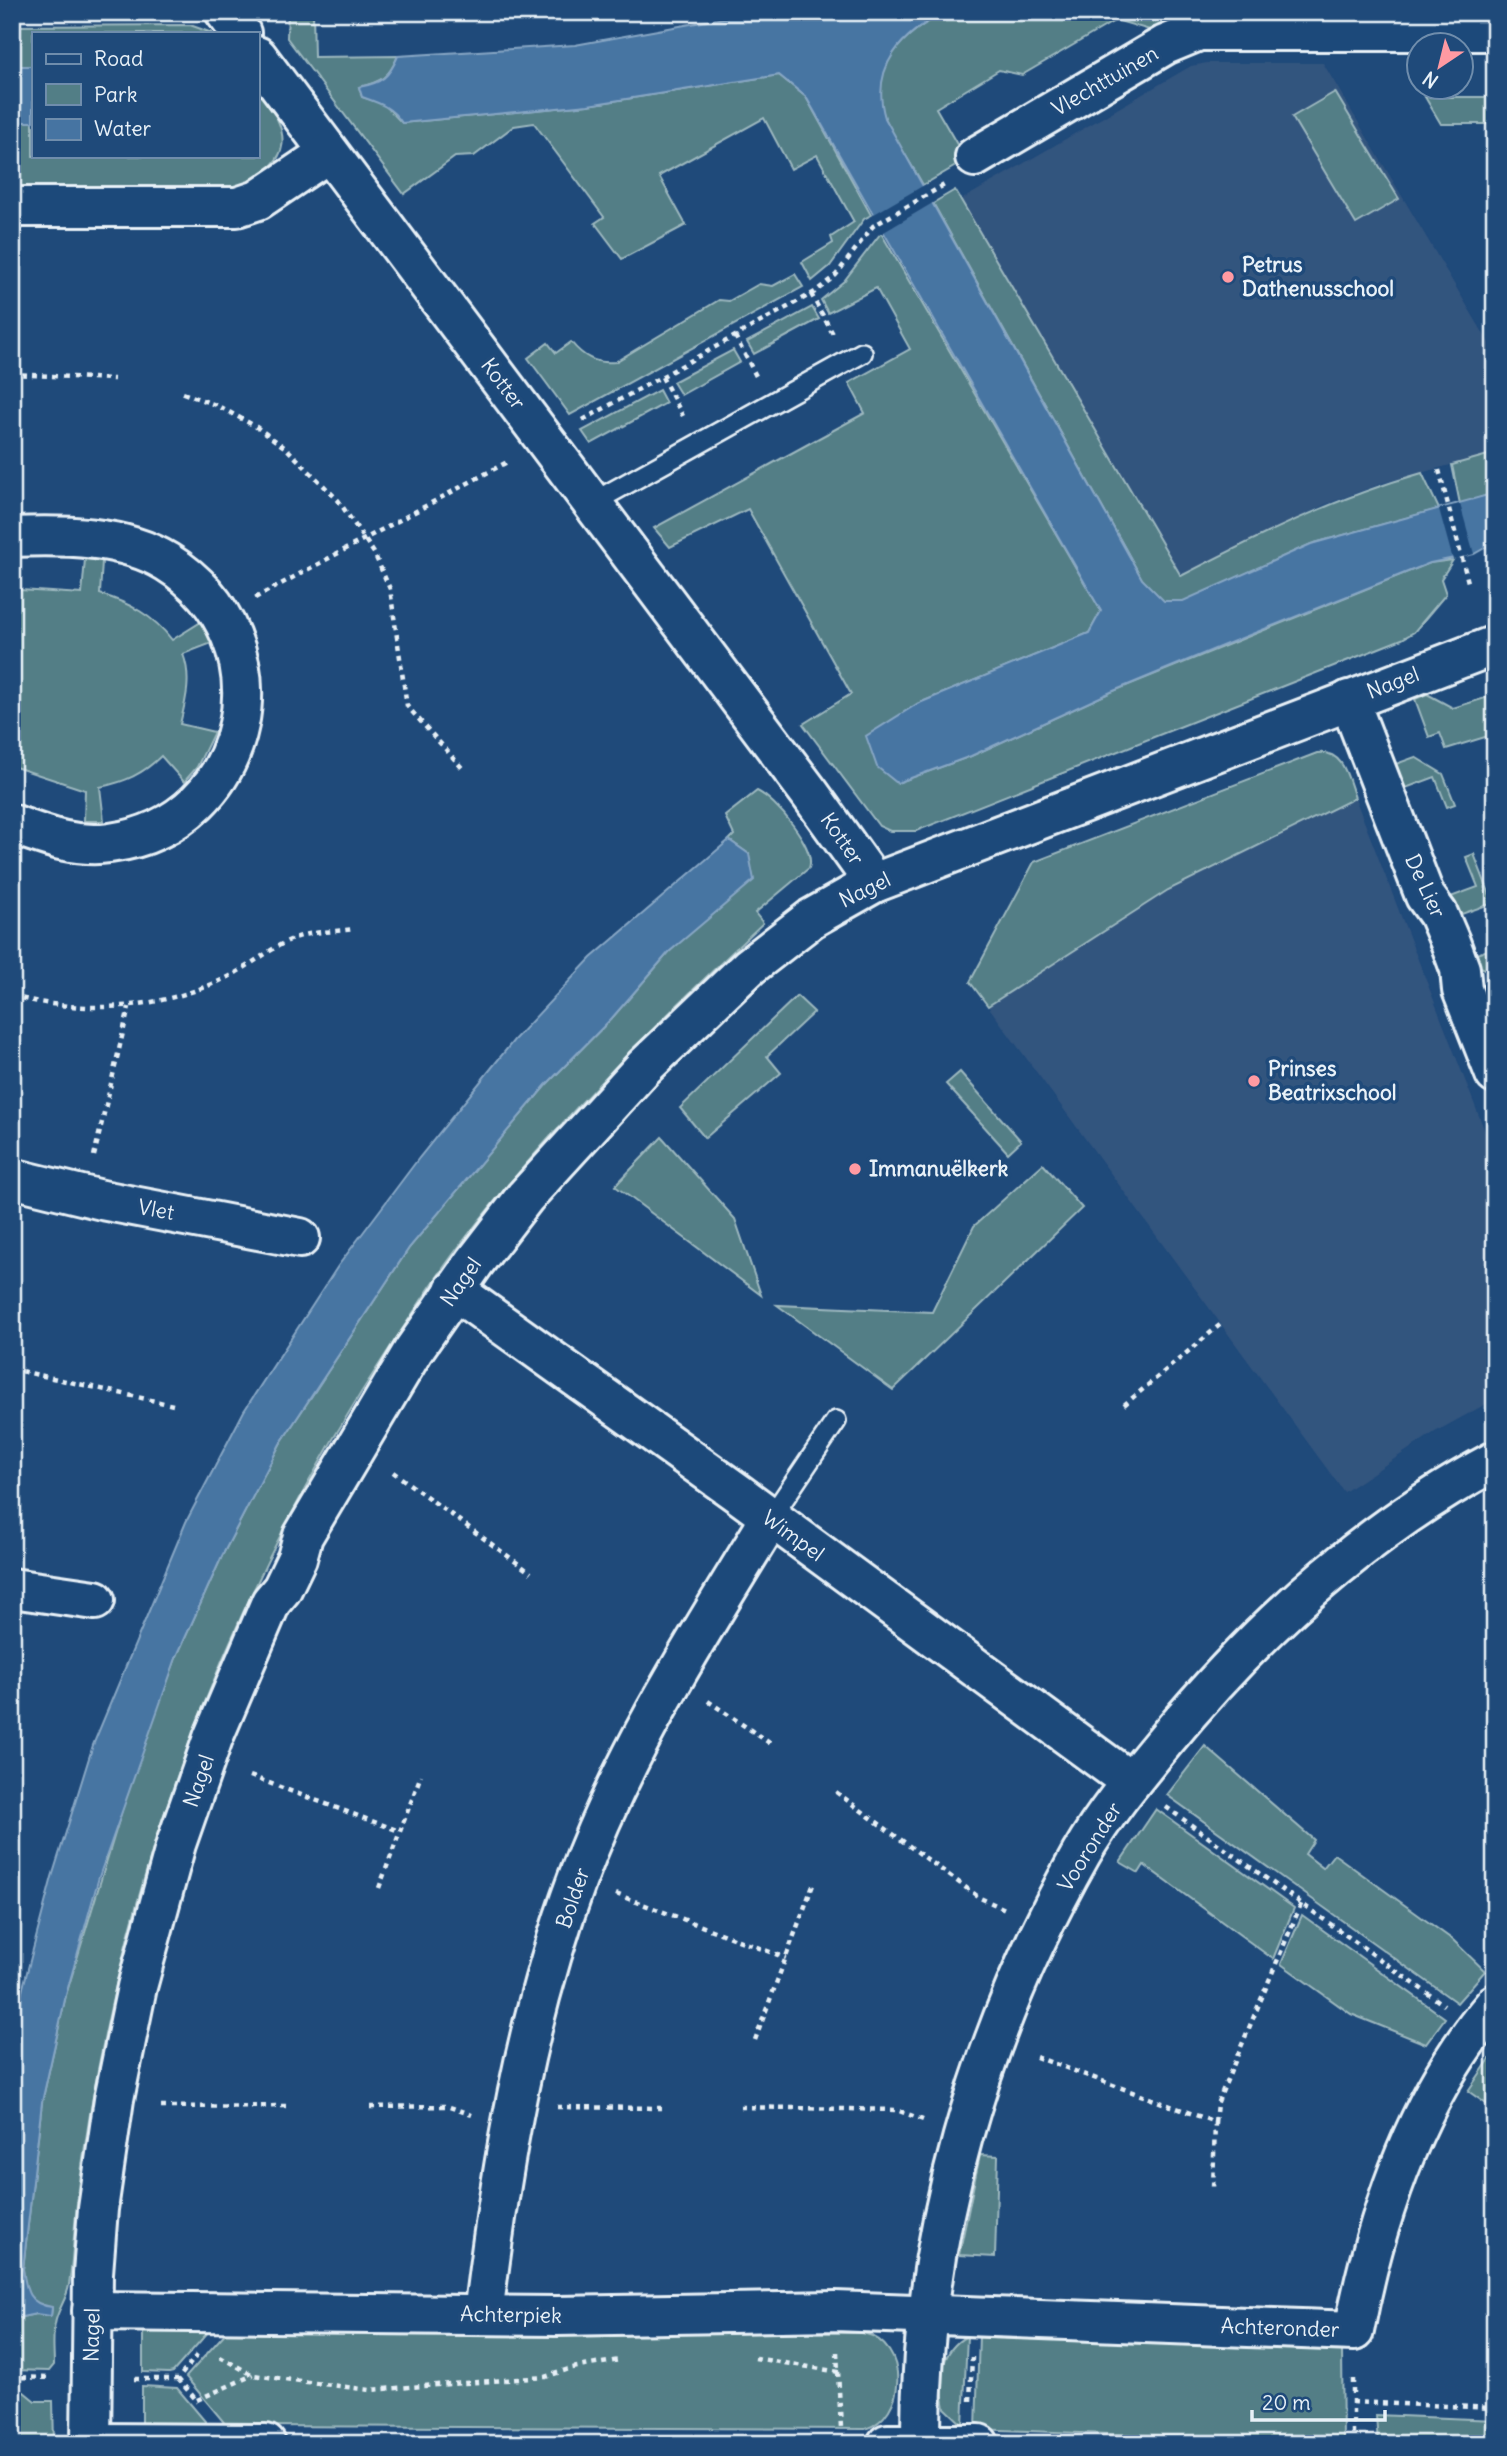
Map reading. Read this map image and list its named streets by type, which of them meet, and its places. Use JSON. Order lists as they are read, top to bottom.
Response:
{
  "streets": {
    "street": [
      "Vlechttuinen",
      "Kotter",
      "Nagel",
      "De Lier",
      "Vlet",
      "Wimpel",
      "Vooronder",
      "Bolder",
      "Achterpiek",
      "Achteronder"
    ]
  },
  "crossings": [
    ["Kotter", "Nagel"],
    ["Nagel", "De Lier"],
    ["Nagel", "Wimpel"],
    ["Nagel", "Achterpiek"],
    ["Wimpel", "Vooronder"],
    ["Wimpel", "Bolder"],
    ["Vooronder", "Achterpiek"],
    ["Vooronder", "Achteronder"],
    ["Bolder", "Achterpiek"],
    ["Achterpiek", "Achteronder"]
  ],
  "places": ["Petrus Dathenusschool", "Prinses Beatrixschool", "Immanuëlkerk"],
  "legend": ["Road", "Park", "Water"],
  "scale_bar": "20 m",
  "north": "bottom left"
}
